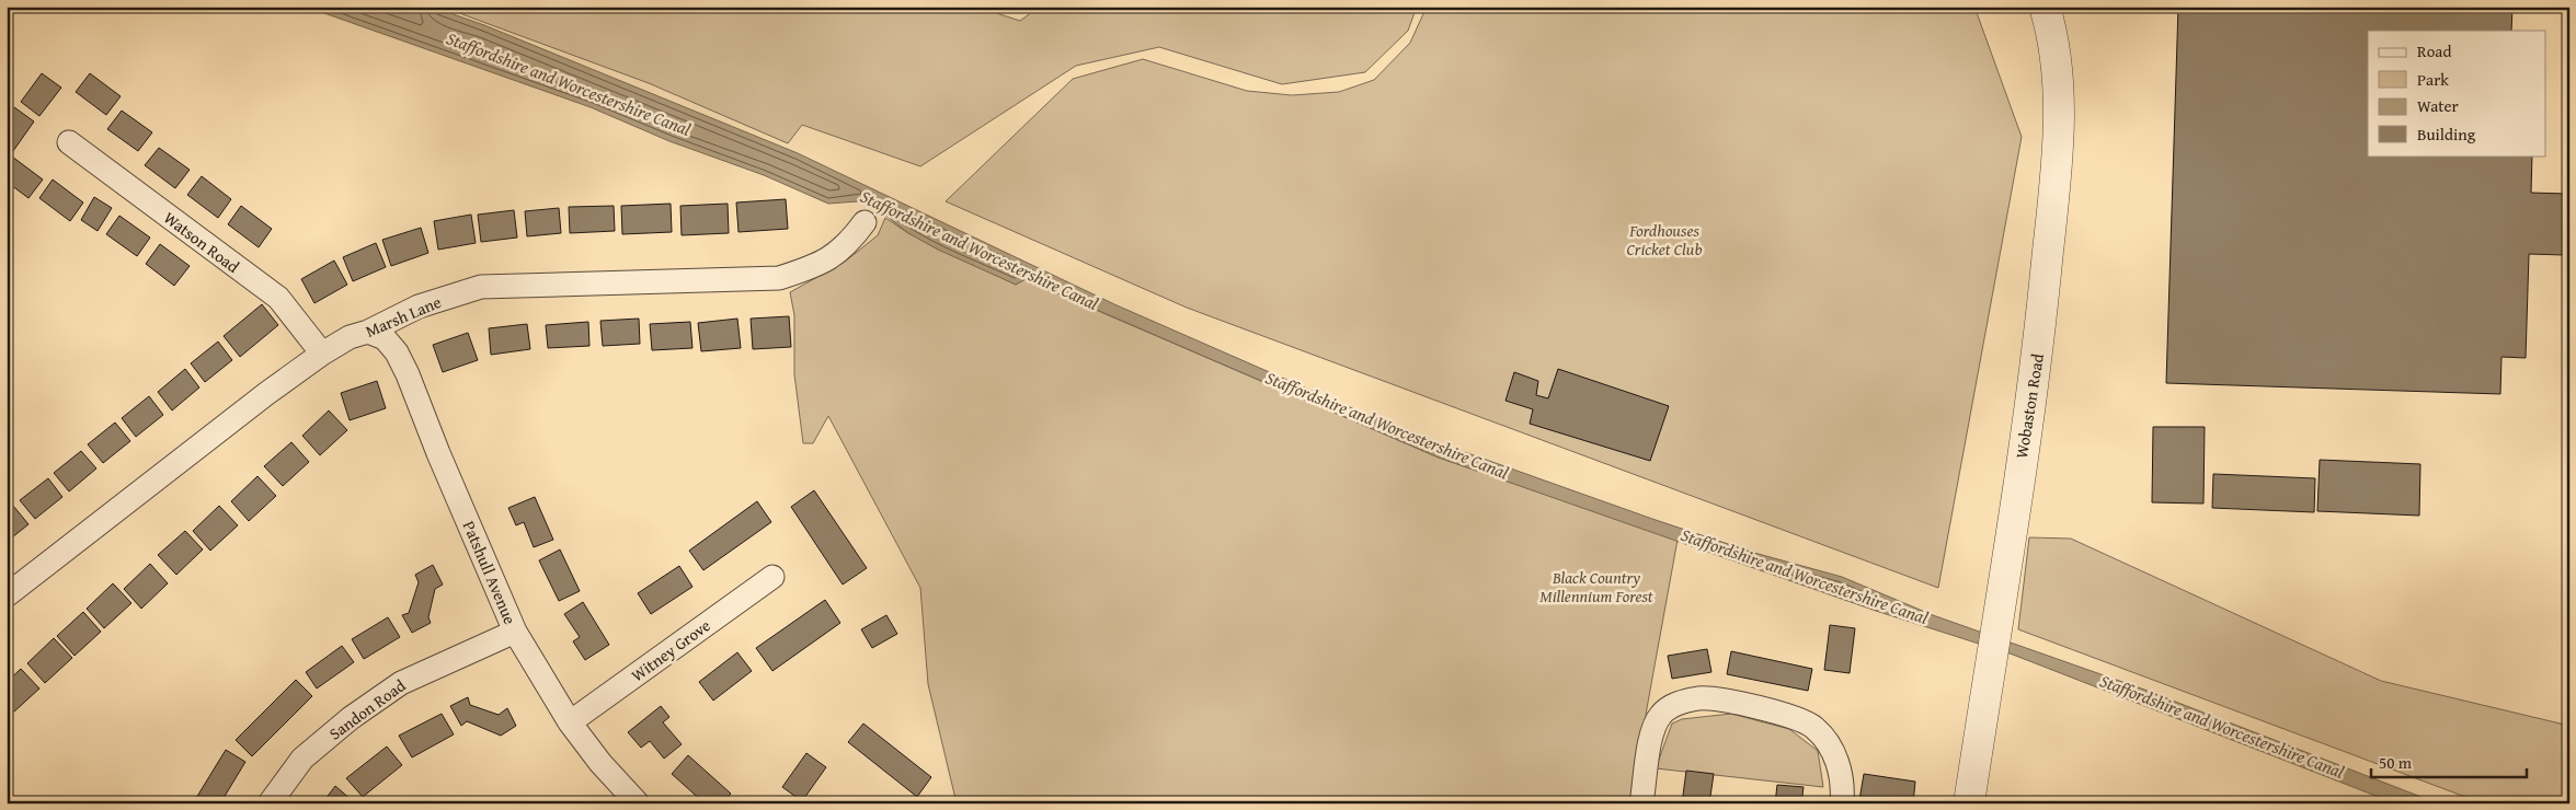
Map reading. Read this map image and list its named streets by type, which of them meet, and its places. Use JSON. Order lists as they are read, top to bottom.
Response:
{
  "streets": {
    "street": [
      "Watson Road",
      "Marsh Lane",
      "Wobaston Road",
      "Patshull Avenue",
      "Witney Grove",
      "Sandon Road"
    ]
  },
  "crossings": [
    ["Watson Road", "Marsh Lane"],
    ["Marsh Lane", "Patshull Avenue"],
    ["Patshull Avenue", "Witney Grove"],
    ["Patshull Avenue", "Sandon Road"]
  ],
  "water": ["Staffordshire and Worcestershire Canal"],
  "parks": ["Fordhouses Cricket Club", "Black Country Millennium Forest"],
  "legend": [
    "Road",
    "Park",
    "Water",
    "Building"
  ],
  "scale_bar": "50 m"
}
